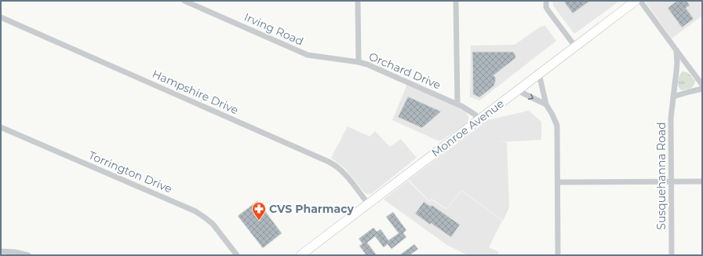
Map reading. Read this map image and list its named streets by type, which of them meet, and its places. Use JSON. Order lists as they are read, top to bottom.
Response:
{
  "streets": {
    "main road": ["Monroe Avenue"],
    "street": [
      "Irving Road",
      "Orchard Drive",
      "Hampshire Drive",
      "Torrington Drive",
      "Susquehanna Road"
    ]
  },
  "crossings": [
    ["Irving Road", "Orchard Drive"],
    ["Orchard Drive", "Monroe Avenue"],
    ["Hampshire Drive", "Monroe Avenue"]
  ],
  "places": {
    "pharmacy": ["CVS Pharmacy"]
  }
}
